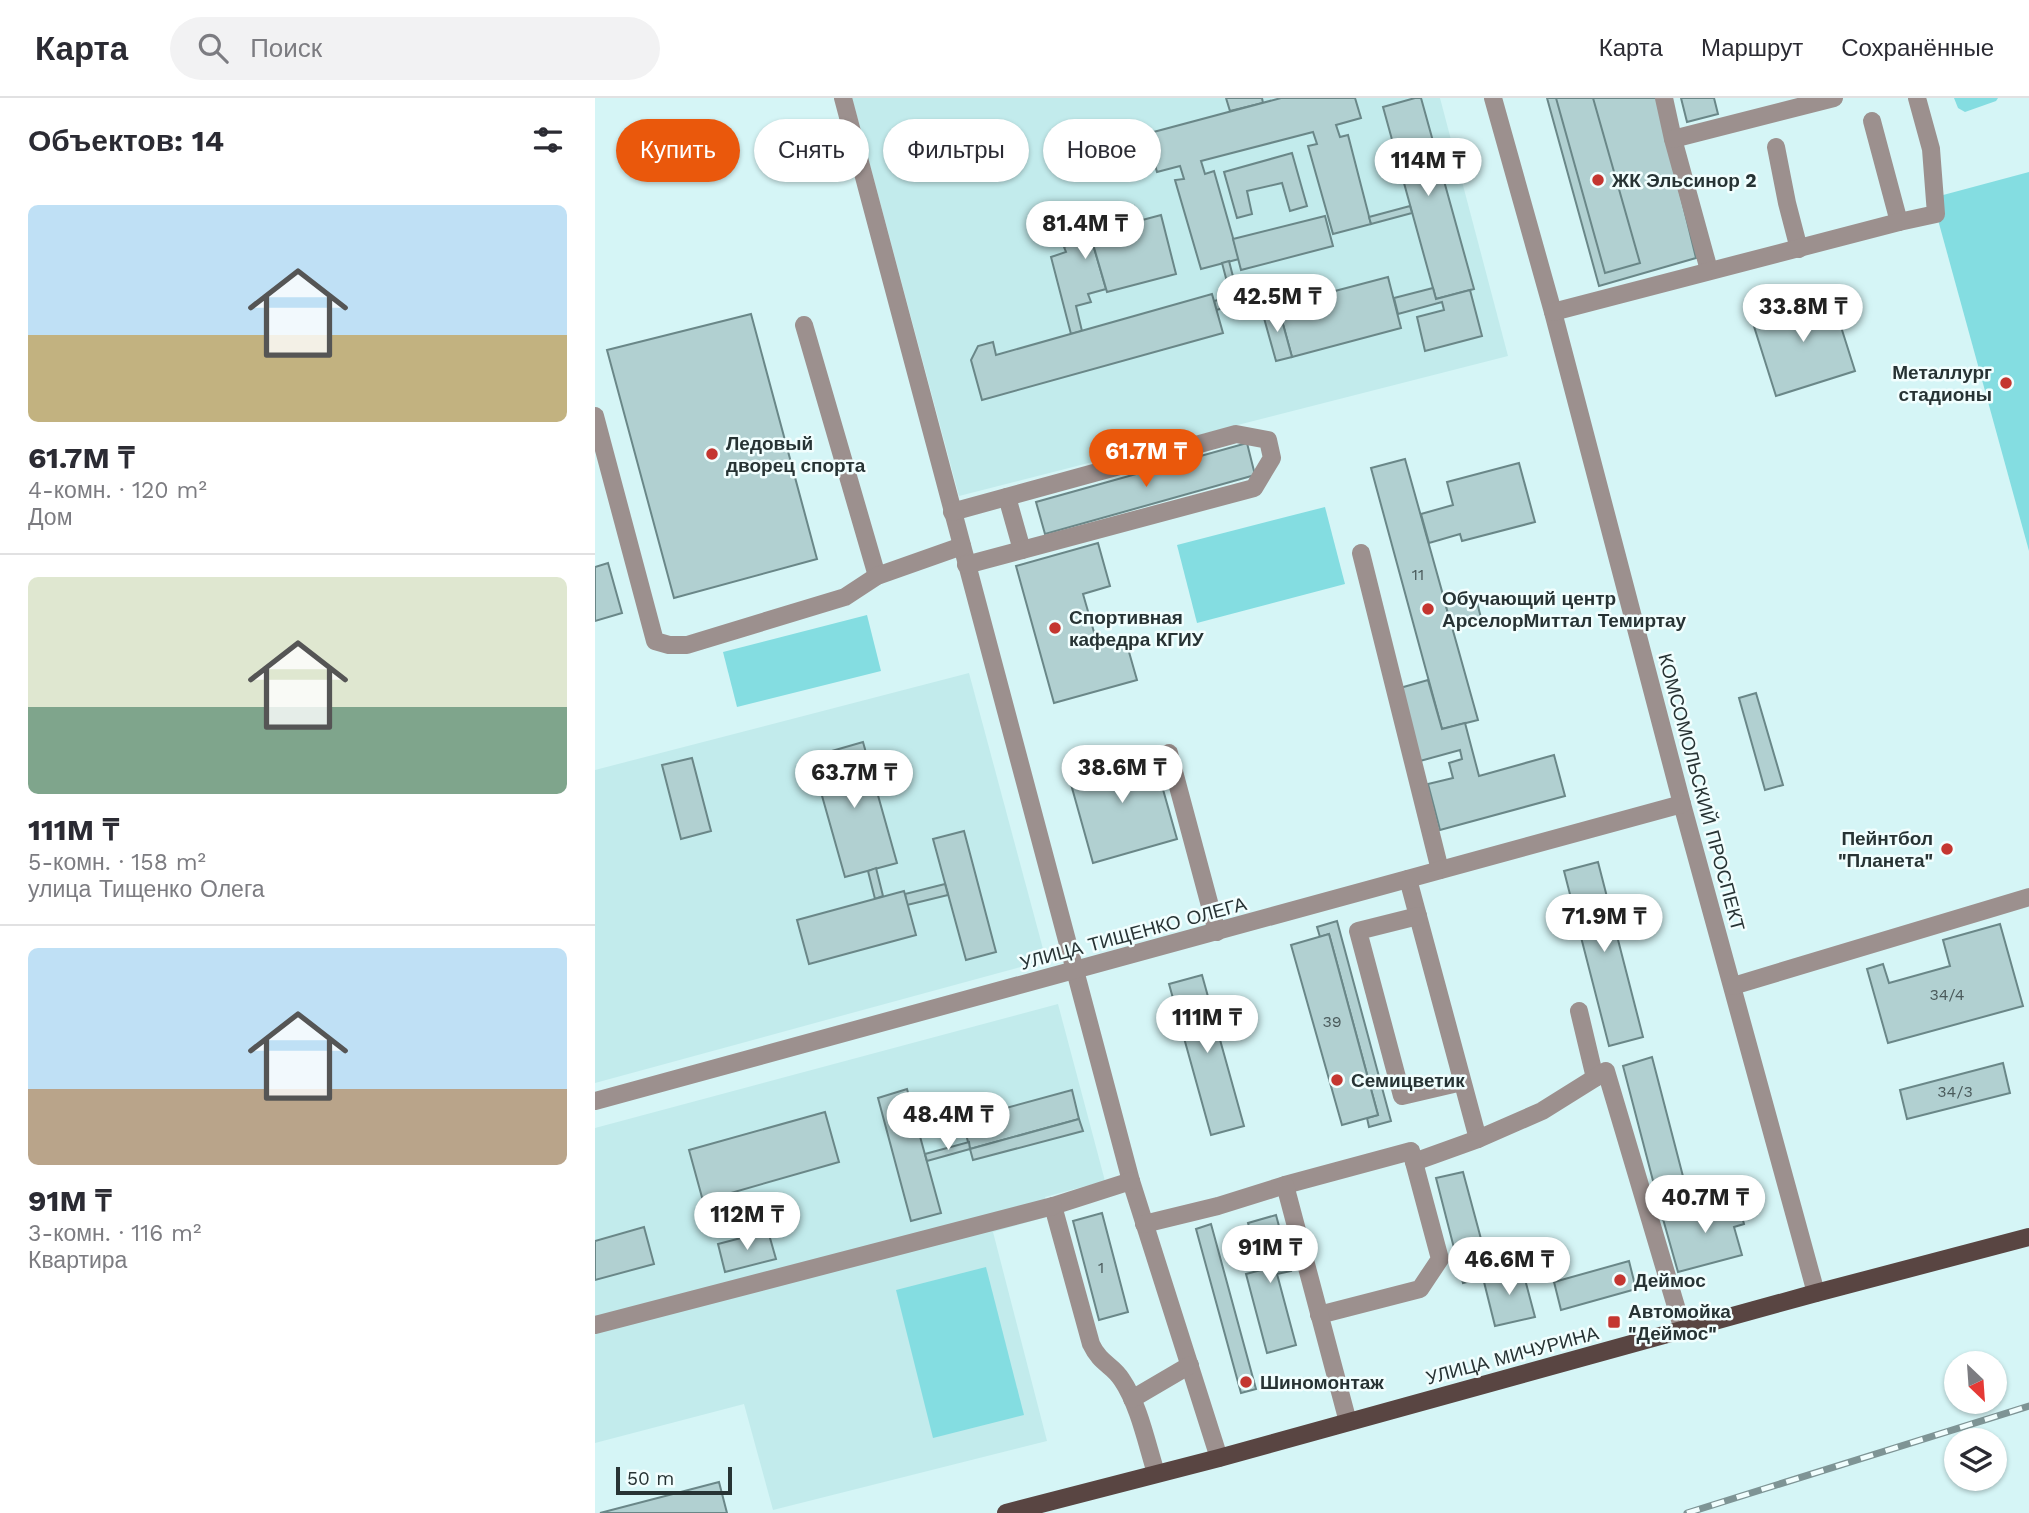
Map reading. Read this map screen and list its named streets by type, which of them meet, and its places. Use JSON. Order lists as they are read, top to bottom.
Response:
{
  "streets": {
    "main road": ["УЛИЦА МИЧУРИНА"],
    "street": ["КОМСОМОЛЬСКИЙ ПРОСПЕКТ", "УЛИЦА ТИЩЕНКО ОЛЕГА"]
  },
  "crossings": [
    ["КОМСОМОЛЬСКИЙ ПРОСПЕКТ", "УЛИЦА ТИЩЕНКО ОЛЕГА"],
    ["КОМСОМОЛЬСКИЙ ПРОСПЕКТ", "УЛИЦА МИЧУРИНА"]
  ],
  "places": {
    "other": [
      "ЖК Эльсинор 2",
      "Металлург стадионы",
      "Ледовый дворец спорта",
      "Обучающий центр АрселорМиттал Темиртау",
      "Спортивная кафедра КГИУ",
      "Пейнтбол \"Планета\"",
      "Семицветик",
      "Деймос",
      "Шиномонтаж"
    ],
    "transit": ["Автомойка \"Деймос\""]
  },
  "house_numbers": [
    "11",
    "34/4",
    "39",
    "34/3",
    "1"
  ],
  "scale_bar": "50 m",
  "north": "bottom right",
  "page": {
    "header": "Карта",
    "search": "Поиск",
    "nav": ["Карта", "Маршрут", "Сохранённые"],
    "heading": "Объектов: 14",
    "chip": [
      "Купить",
      "Снять",
      "Фильтры",
      "Новое"
    ],
    "price": [
      "114M ₸",
      "81.4M ₸",
      "42.5M ₸",
      "33.8M ₸",
      "61.7M ₸",
      "38.6M ₸",
      "63.7M ₸",
      "71.9M ₸",
      "111M ₸",
      "48.4M ₸",
      "40.7M ₸",
      "112M ₸",
      "91M ₸",
      "46.6M ₸"
    ],
    "list": [
      {
        "name": "61.7M ₸",
        "note": "4-комн. · 120 m² · Дом"
      },
      {
        "name": "111M ₸",
        "note": "5-комн. · 158 m² · улица Тищенко Олега"
      },
      {
        "name": "91M ₸",
        "note": "3-комн. · 116 m² · Квартира"
      }
    ],
    "scale": "50 m"
  }
}
